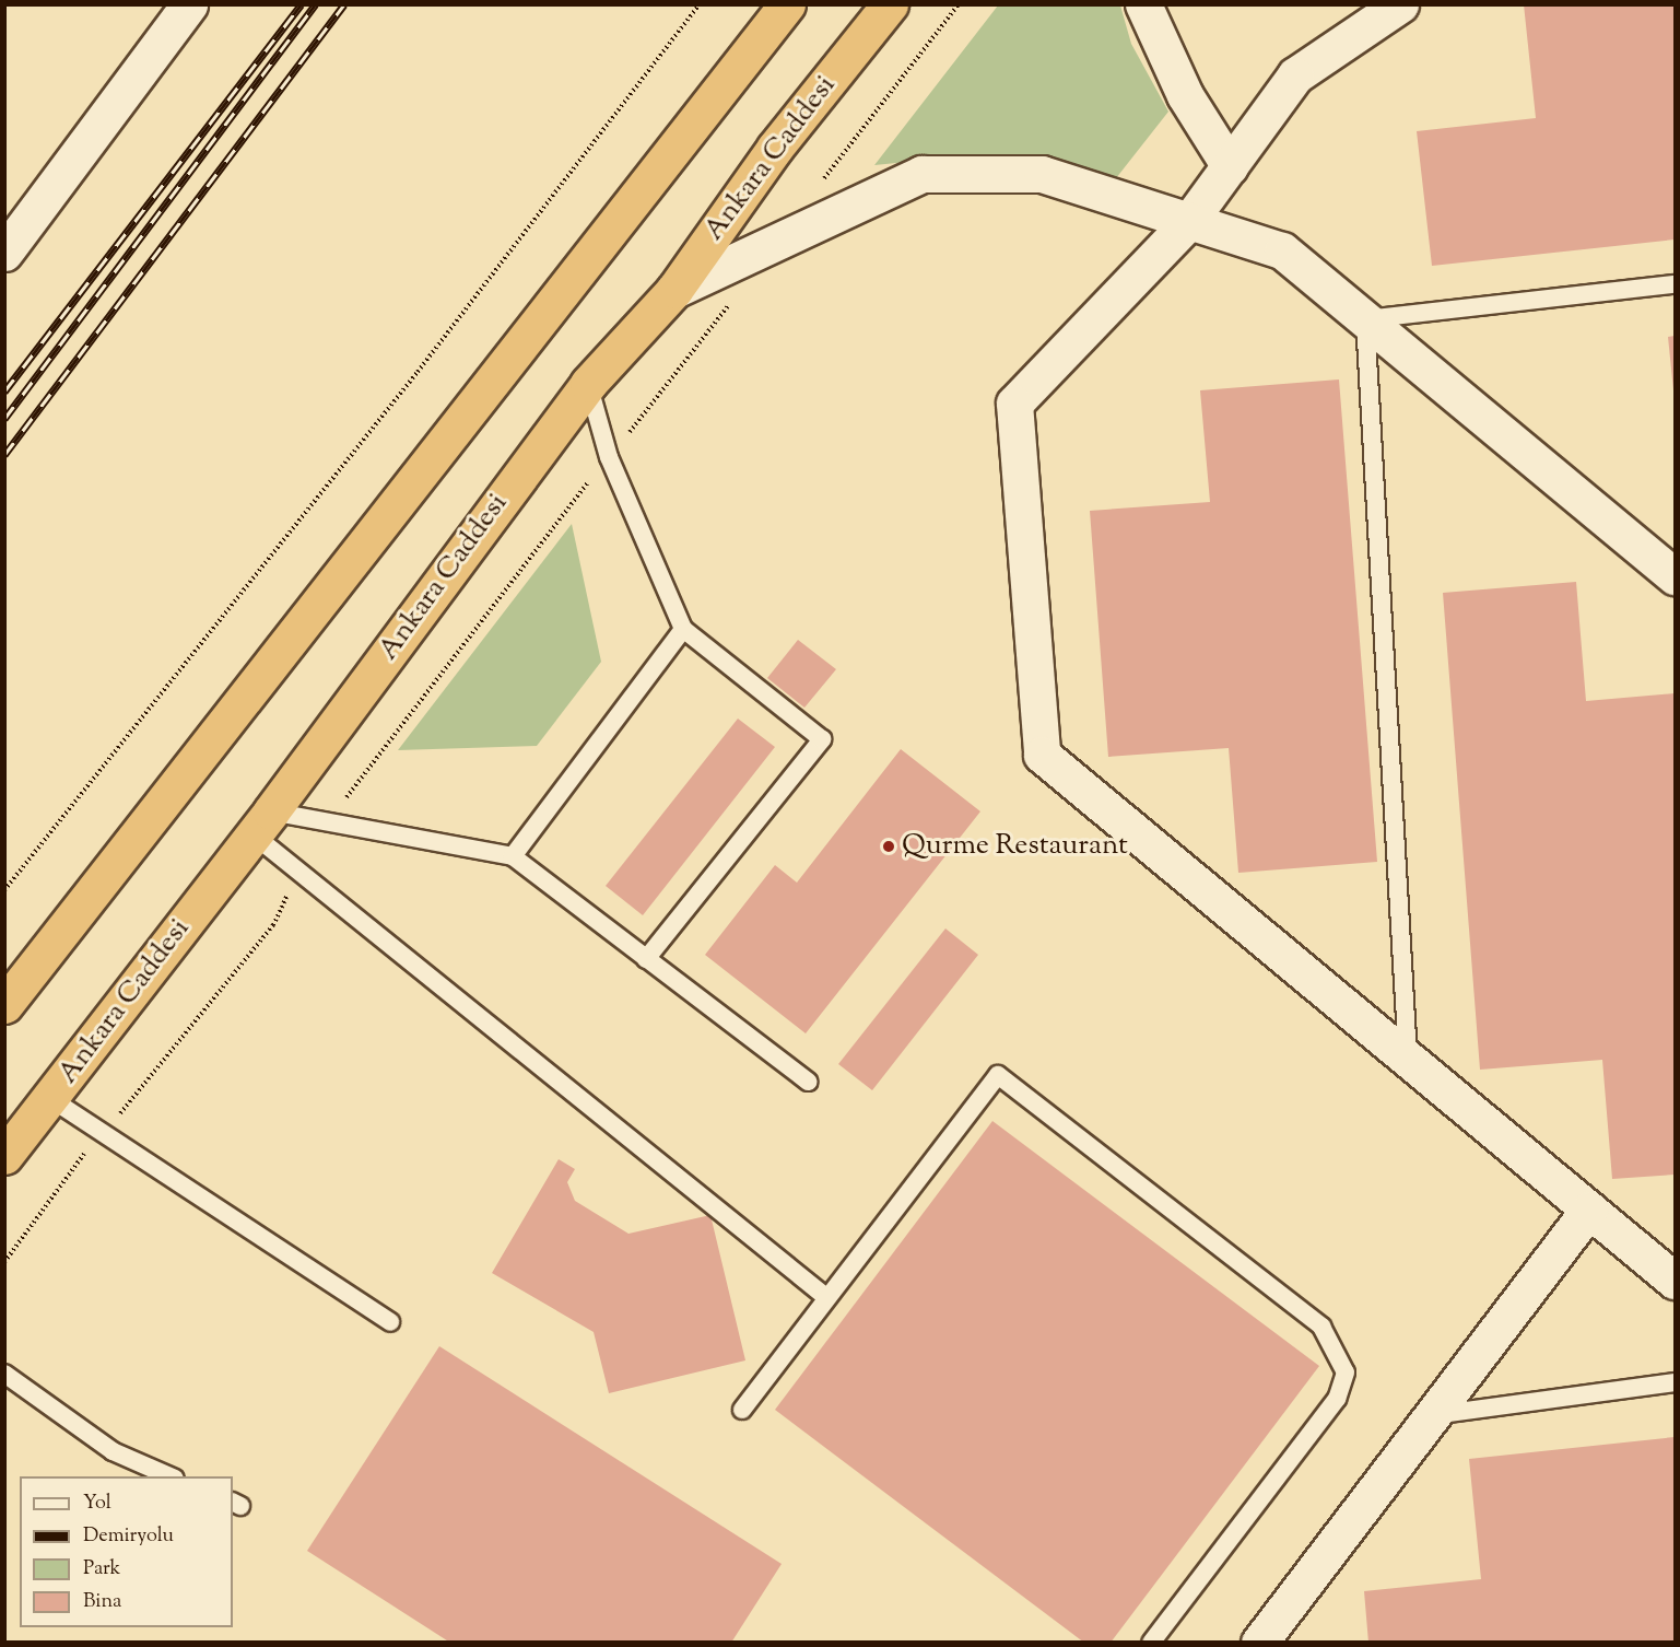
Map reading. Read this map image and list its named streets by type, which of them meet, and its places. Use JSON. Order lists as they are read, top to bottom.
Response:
{
  "streets": {
    "highway": ["Ankara Caddesi"]
  },
  "places": ["Qurme Restaurant"],
  "legend": [
    "Yol",
    "Demiryolu",
    "Park",
    "Bina"
  ]
}
